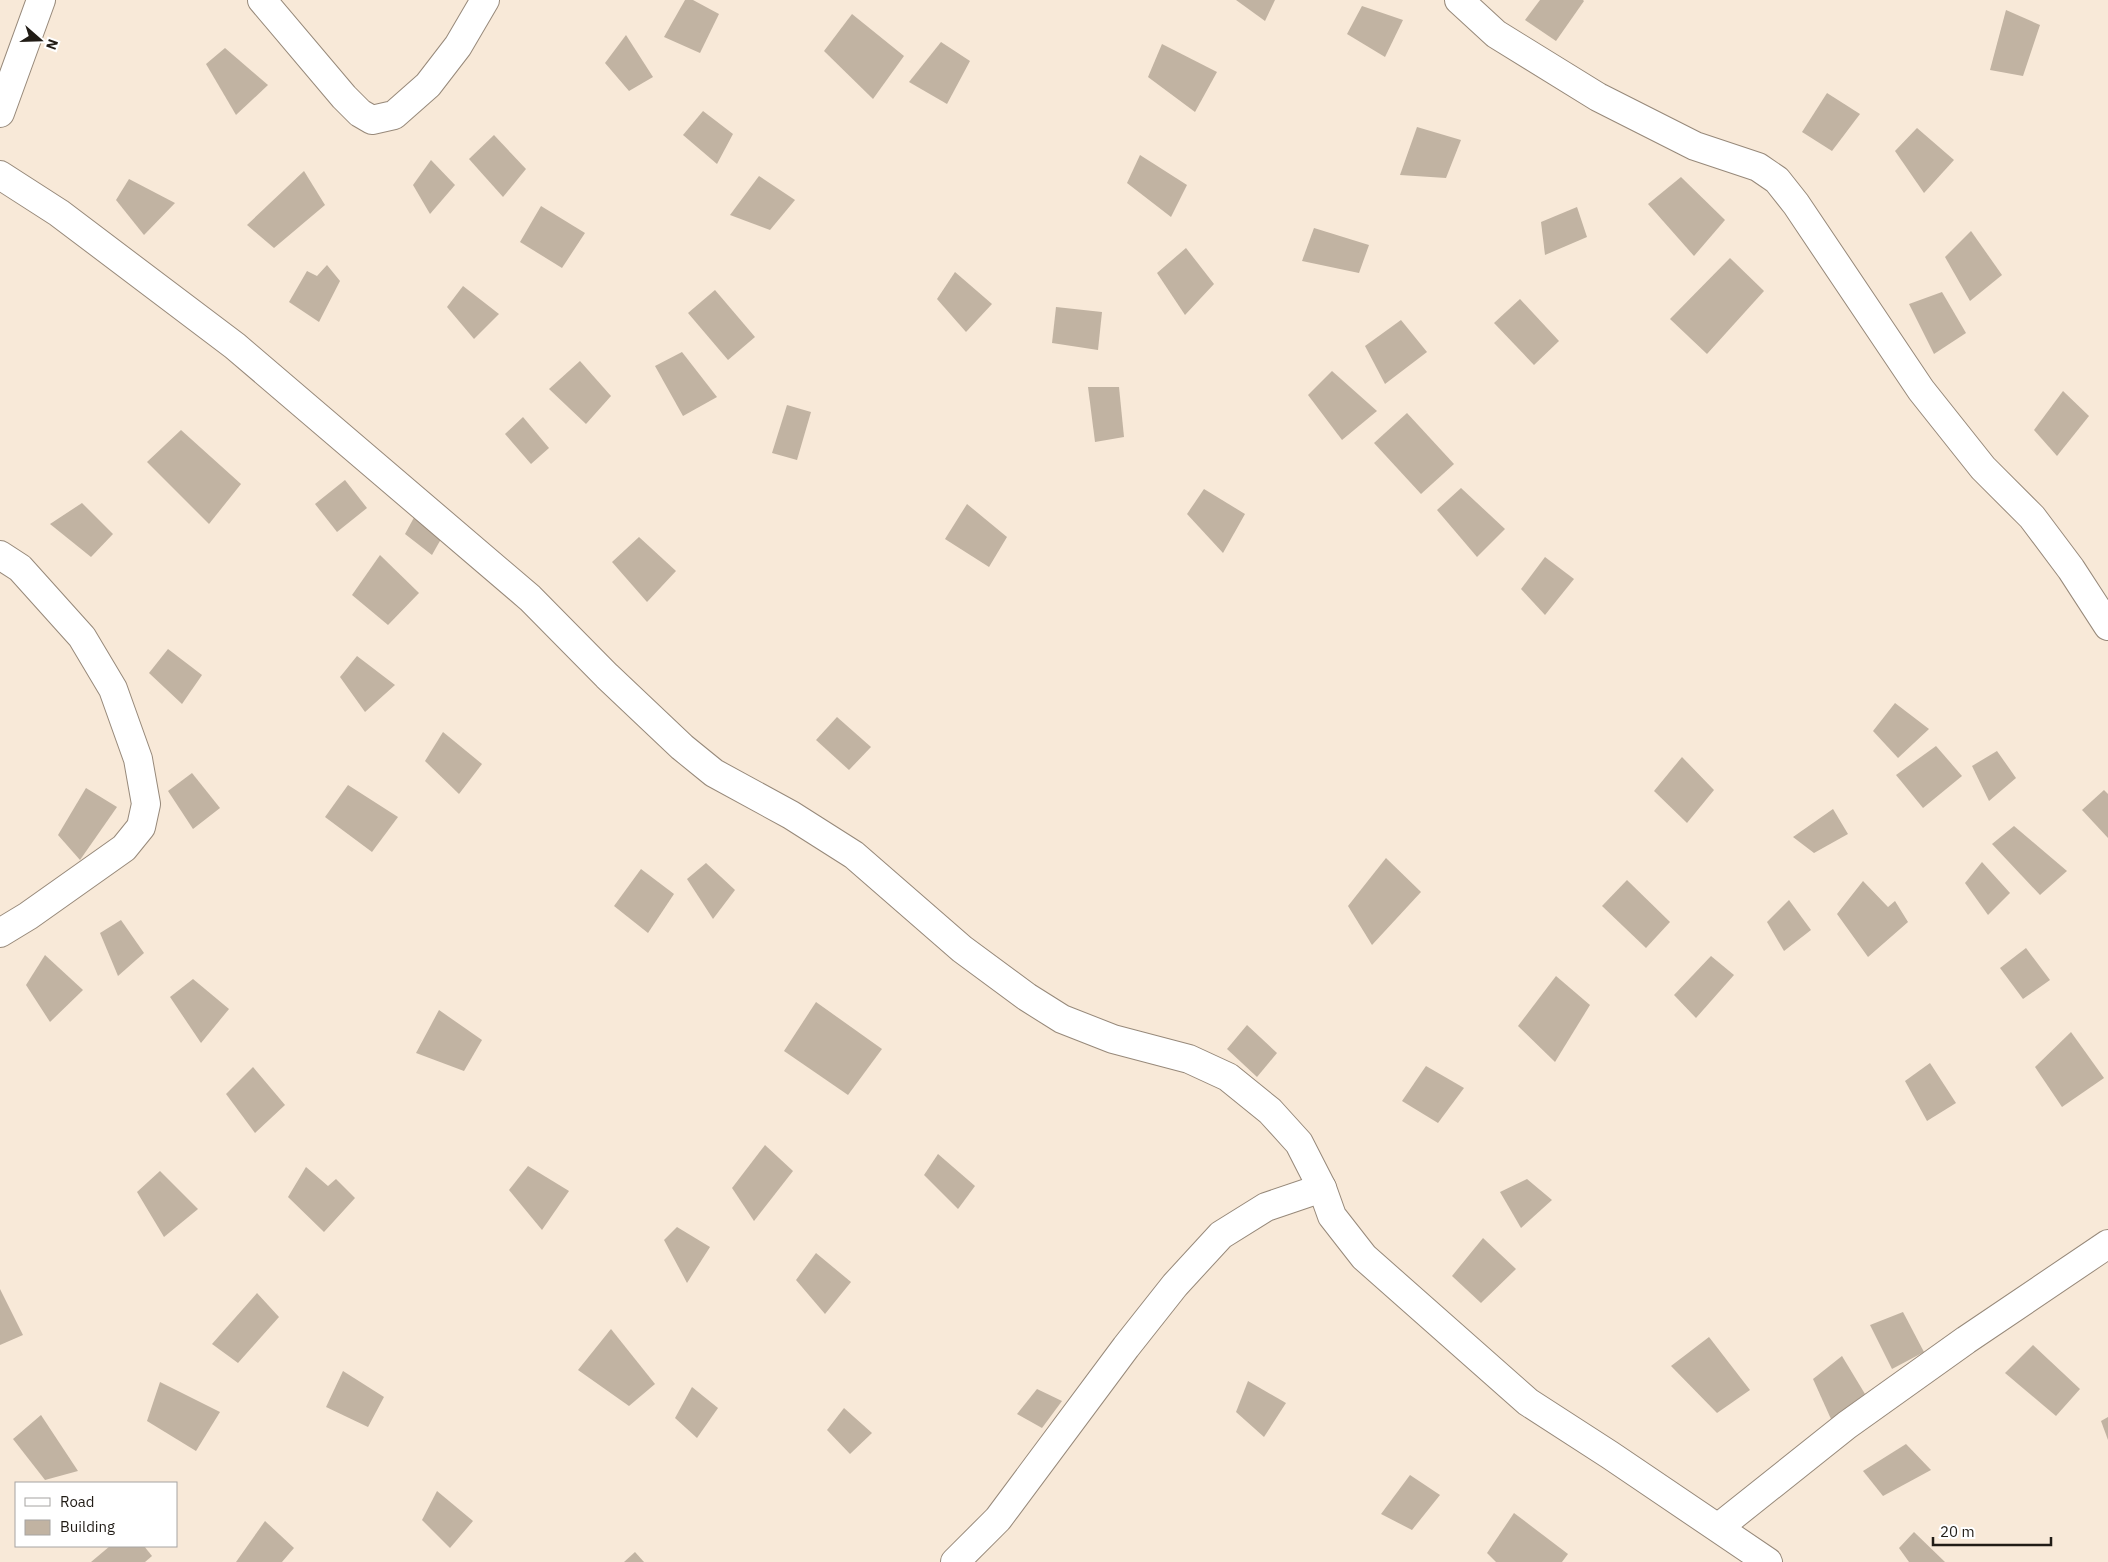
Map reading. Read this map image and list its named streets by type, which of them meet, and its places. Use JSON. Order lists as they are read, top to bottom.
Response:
{
  "legend": ["Road", "Building"],
  "scale_bar": "20 m",
  "north": "right"
}
